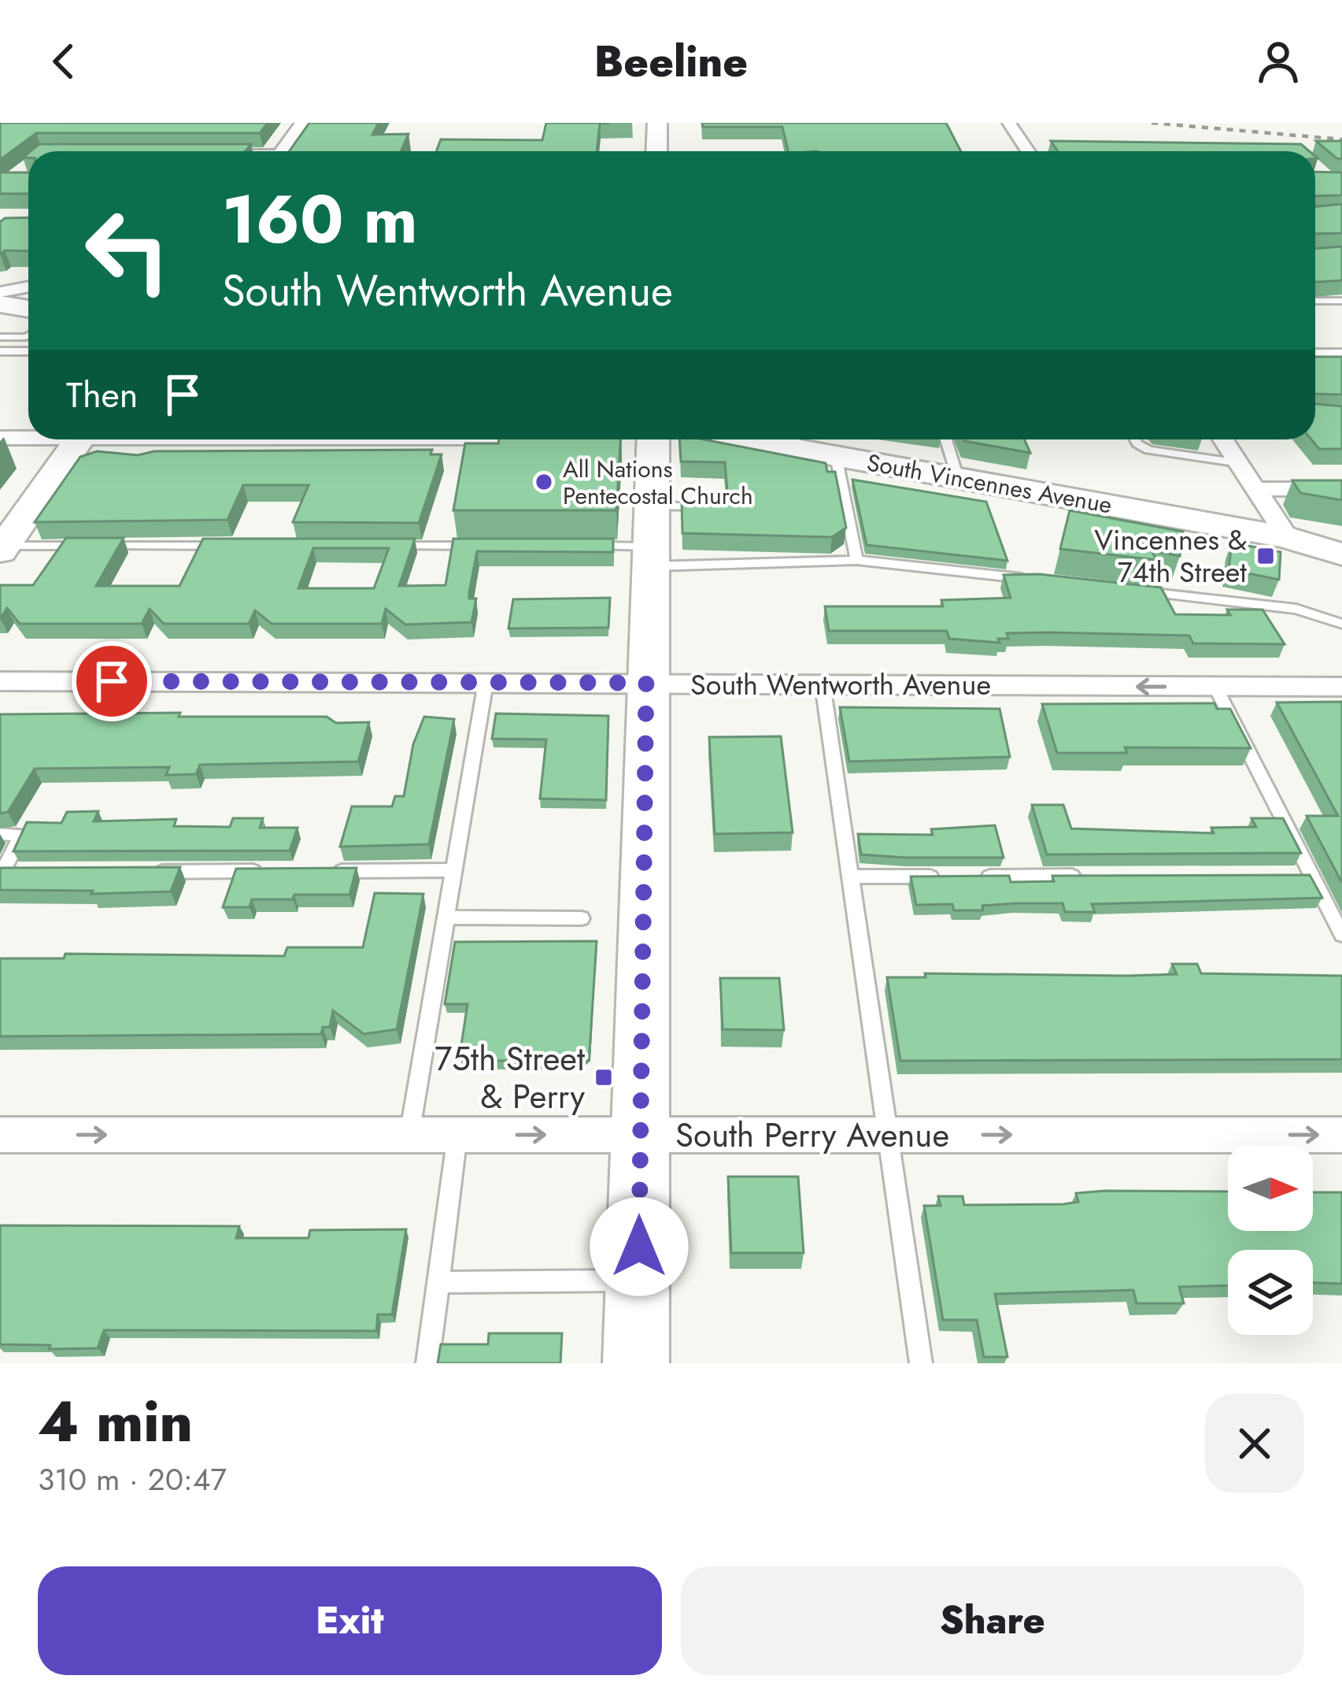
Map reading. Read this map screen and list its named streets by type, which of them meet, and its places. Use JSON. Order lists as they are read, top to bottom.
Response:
{
  "streets": {
    "street": ["South Vincennes Avenue", "South Wentworth Avenue", "South Perry Avenue"]
  },
  "one_way": ["South Perry Avenue"],
  "places": {
    "other": ["All Nations Pentecostal Church"],
    "transit": ["Vincennes & 74th Street", "75th Street & Perry"]
  },
  "north": "right",
  "page": {
    "header": "Beeline",
    "turn": ["160 m", "South Wentworth Avenue"],
    "then": "Then",
    "heading": ["4 min", "310 m · 20:47"],
    "buttons": ["Exit", "Share"]
  }
}
